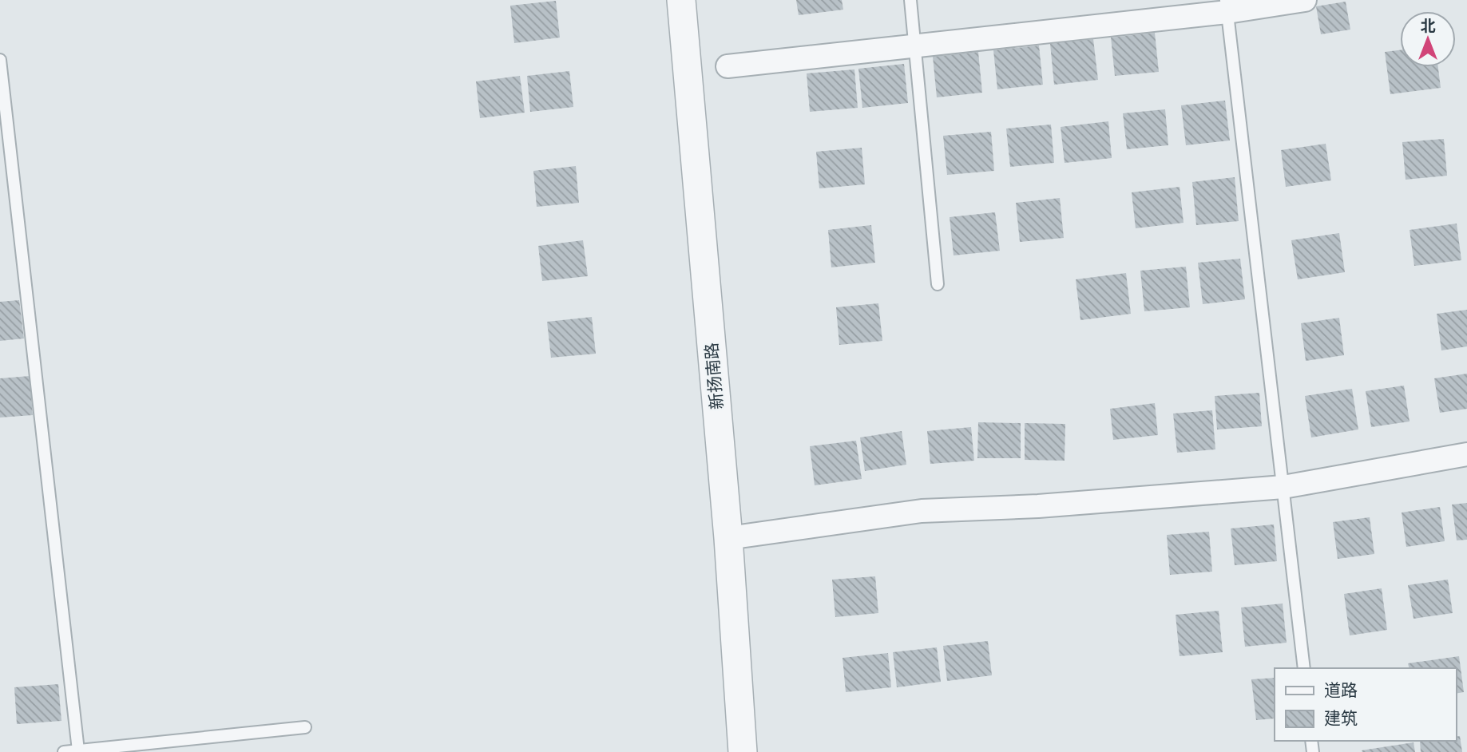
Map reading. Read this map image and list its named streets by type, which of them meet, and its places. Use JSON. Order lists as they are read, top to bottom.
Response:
{
  "streets": {
    "street": ["新扬南路"]
  },
  "legend": ["道路", "建筑"],
  "north": "top"
}
